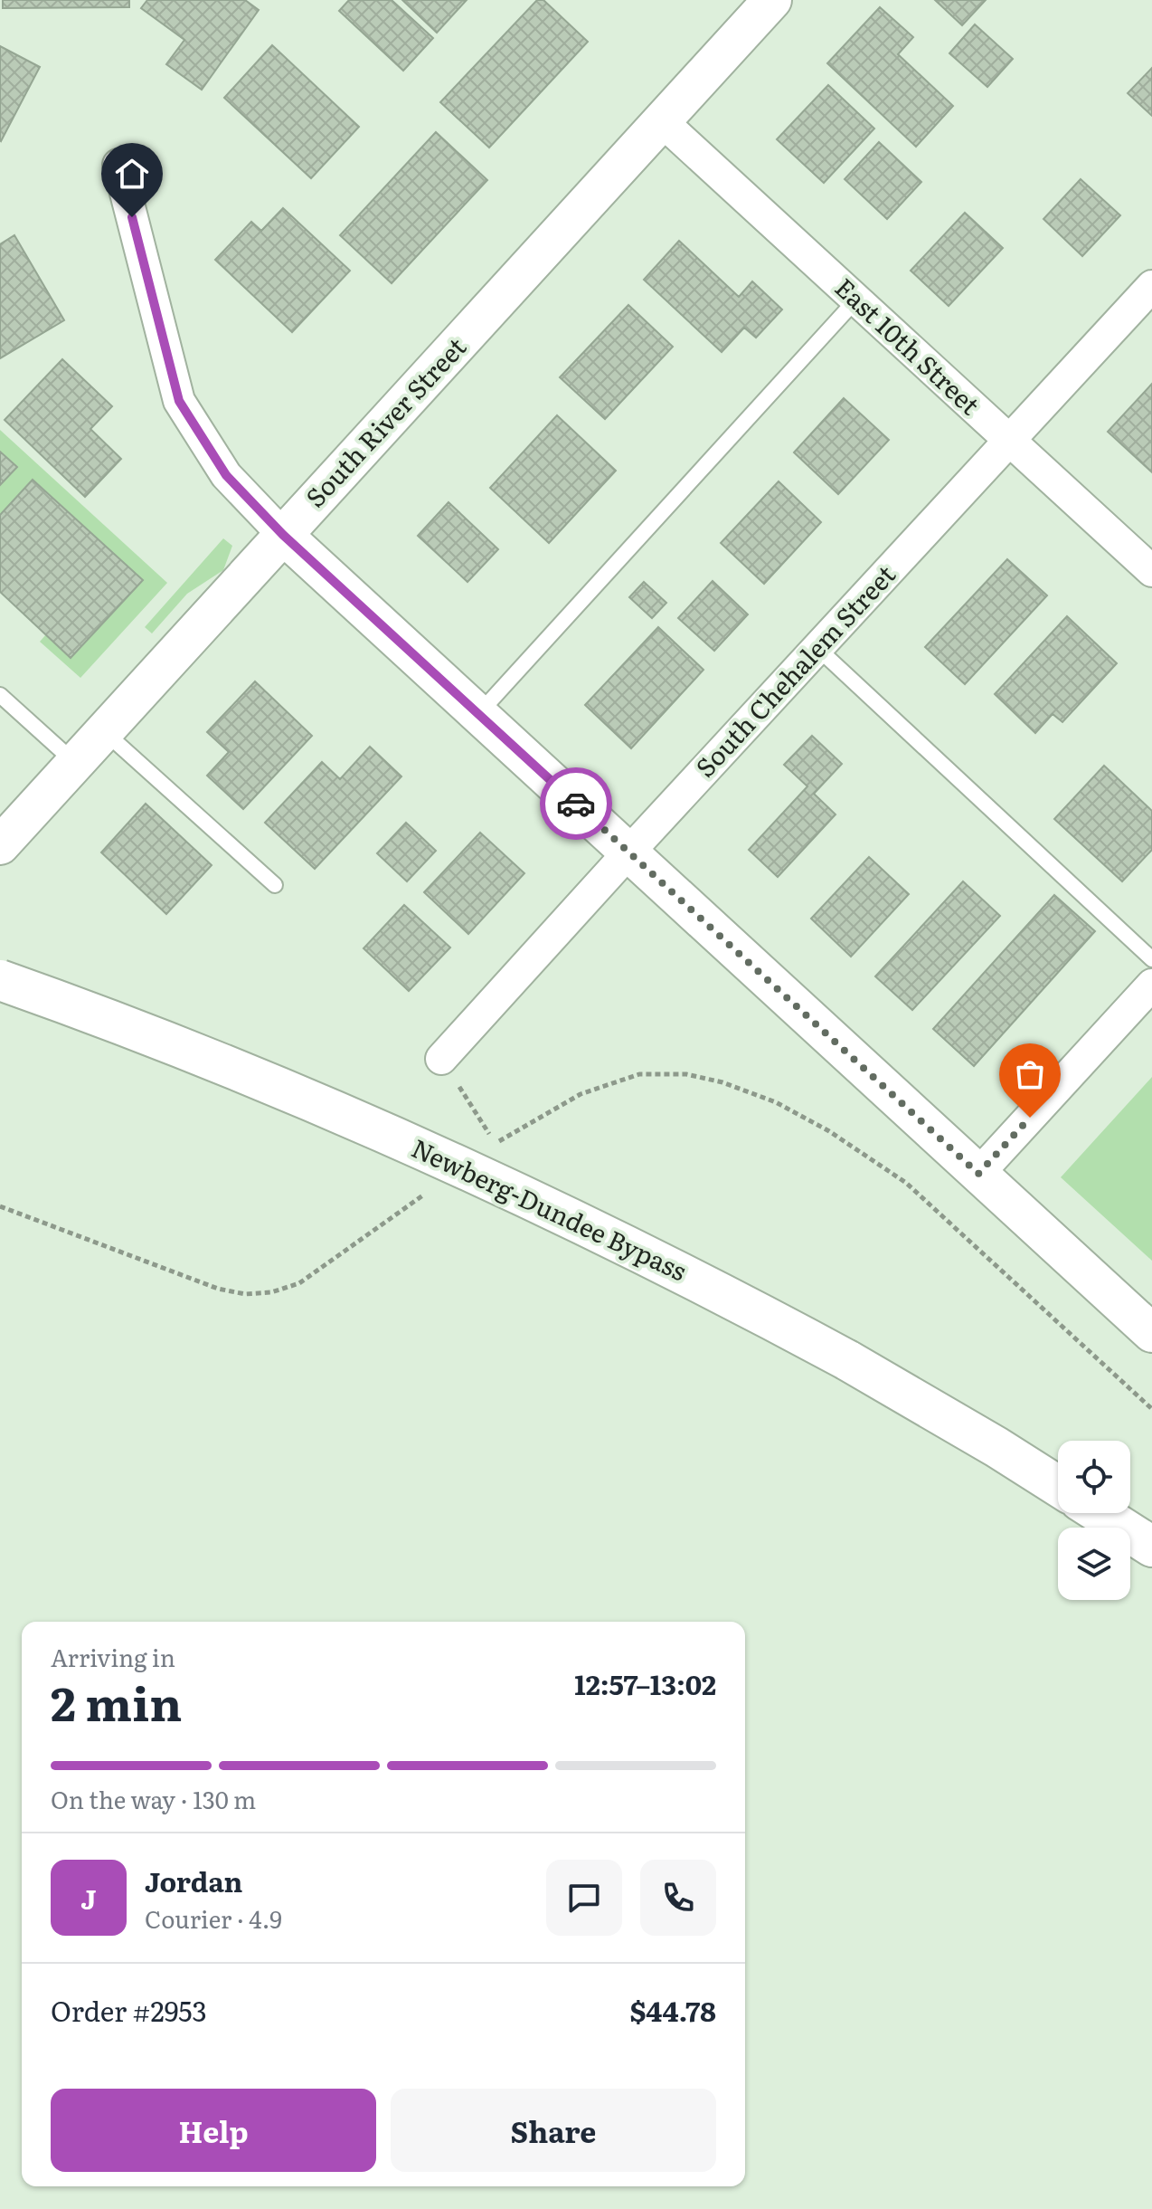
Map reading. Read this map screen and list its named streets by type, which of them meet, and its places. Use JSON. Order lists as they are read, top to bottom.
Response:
{
  "streets": {
    "highway": ["Newberg-Dundee Bypass"],
    "street": ["East 10th Street", "South River Street", "South Chehalem Street"]
  },
  "crossings": [
    ["East 10th Street", "South River Street"],
    ["East 10th Street", "South Chehalem Street"]
  ],
  "page": {
    "heading": ["2 min", "Arriving in", "12:57–13:02"],
    "panel": [
      "Jordan",
      "Courier · 4.9",
      "Order #2953",
      "$44.78"
    ],
    "bar": "On the way · 130 m",
    "round": "J",
    "buttons": ["Help", "Share"]
  }
}
